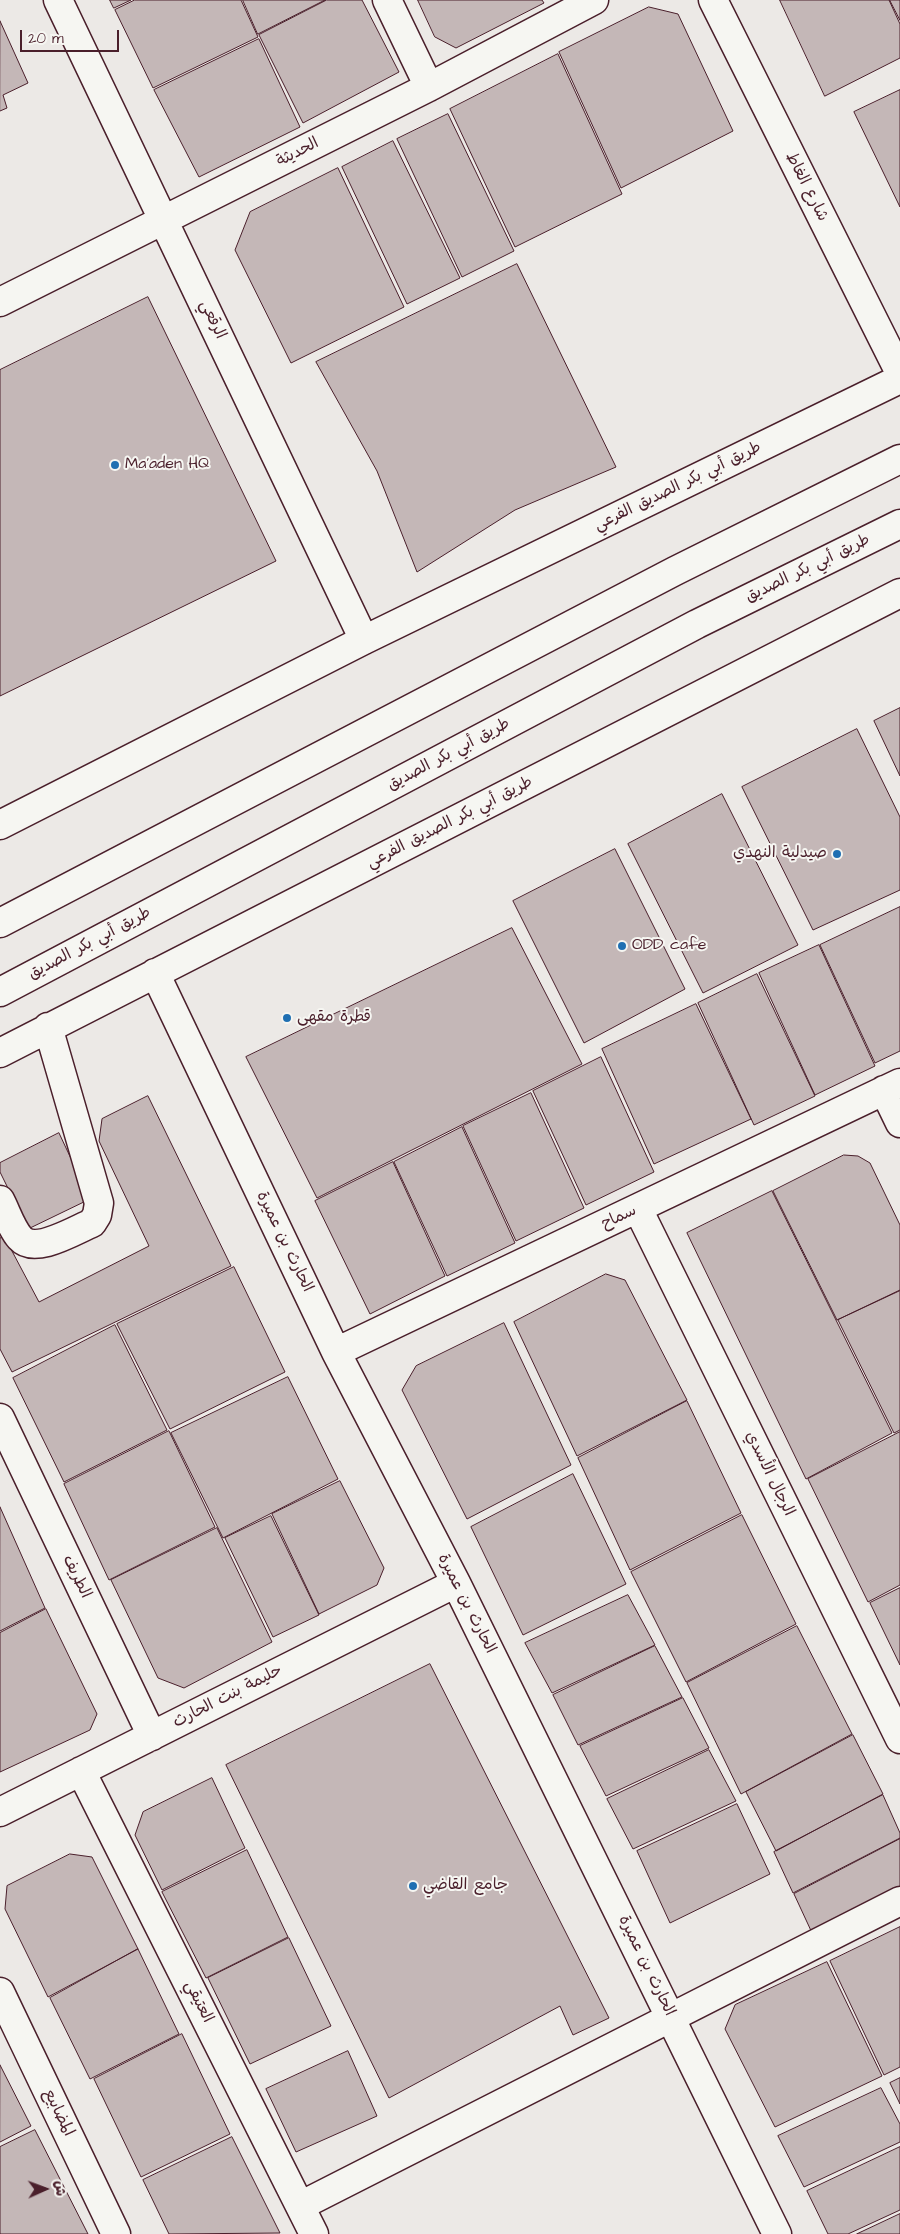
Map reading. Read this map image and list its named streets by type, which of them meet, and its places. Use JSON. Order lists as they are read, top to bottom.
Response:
{
  "streets": {
    "street": [
      "الحديثة",
      "شارع الغاط",
      "الرقعي",
      "طريق أبي بكر الصديق الفرعي",
      "طريق أبي بكر الصديق",
      "سماح",
      "الحارث بن عميرة",
      "الرجال الأسدي",
      "الطريف",
      "حليمة بنت الحارث",
      "العتيقي",
      "المضابيع"
    ]
  },
  "crossings": [
    ["الحديثة", "الرقعي"],
    ["الرقعي", "طريق أبي بكر الصديق الفرعي"],
    ["طريق أبي بكر الصديق الفرعي", "الحارث بن عميرة"],
    ["سماح", "الحارث بن عميرة"],
    ["سماح", "الرجال الأسدي"],
    ["الحارث بن عميرة", "حليمة بنت الحارث"],
    ["الطريف", "حليمة بنت الحارث"],
    ["حليمة بنت الحارث", "العتيقي"]
  ],
  "places": [
    "Ma'aden HQ",
    "صيدلية النهدي",
    "ODD cafe",
    "قطرة مقهى",
    "جامع القاضي"
  ],
  "scale_bar": "20 m",
  "north": "right"
}
